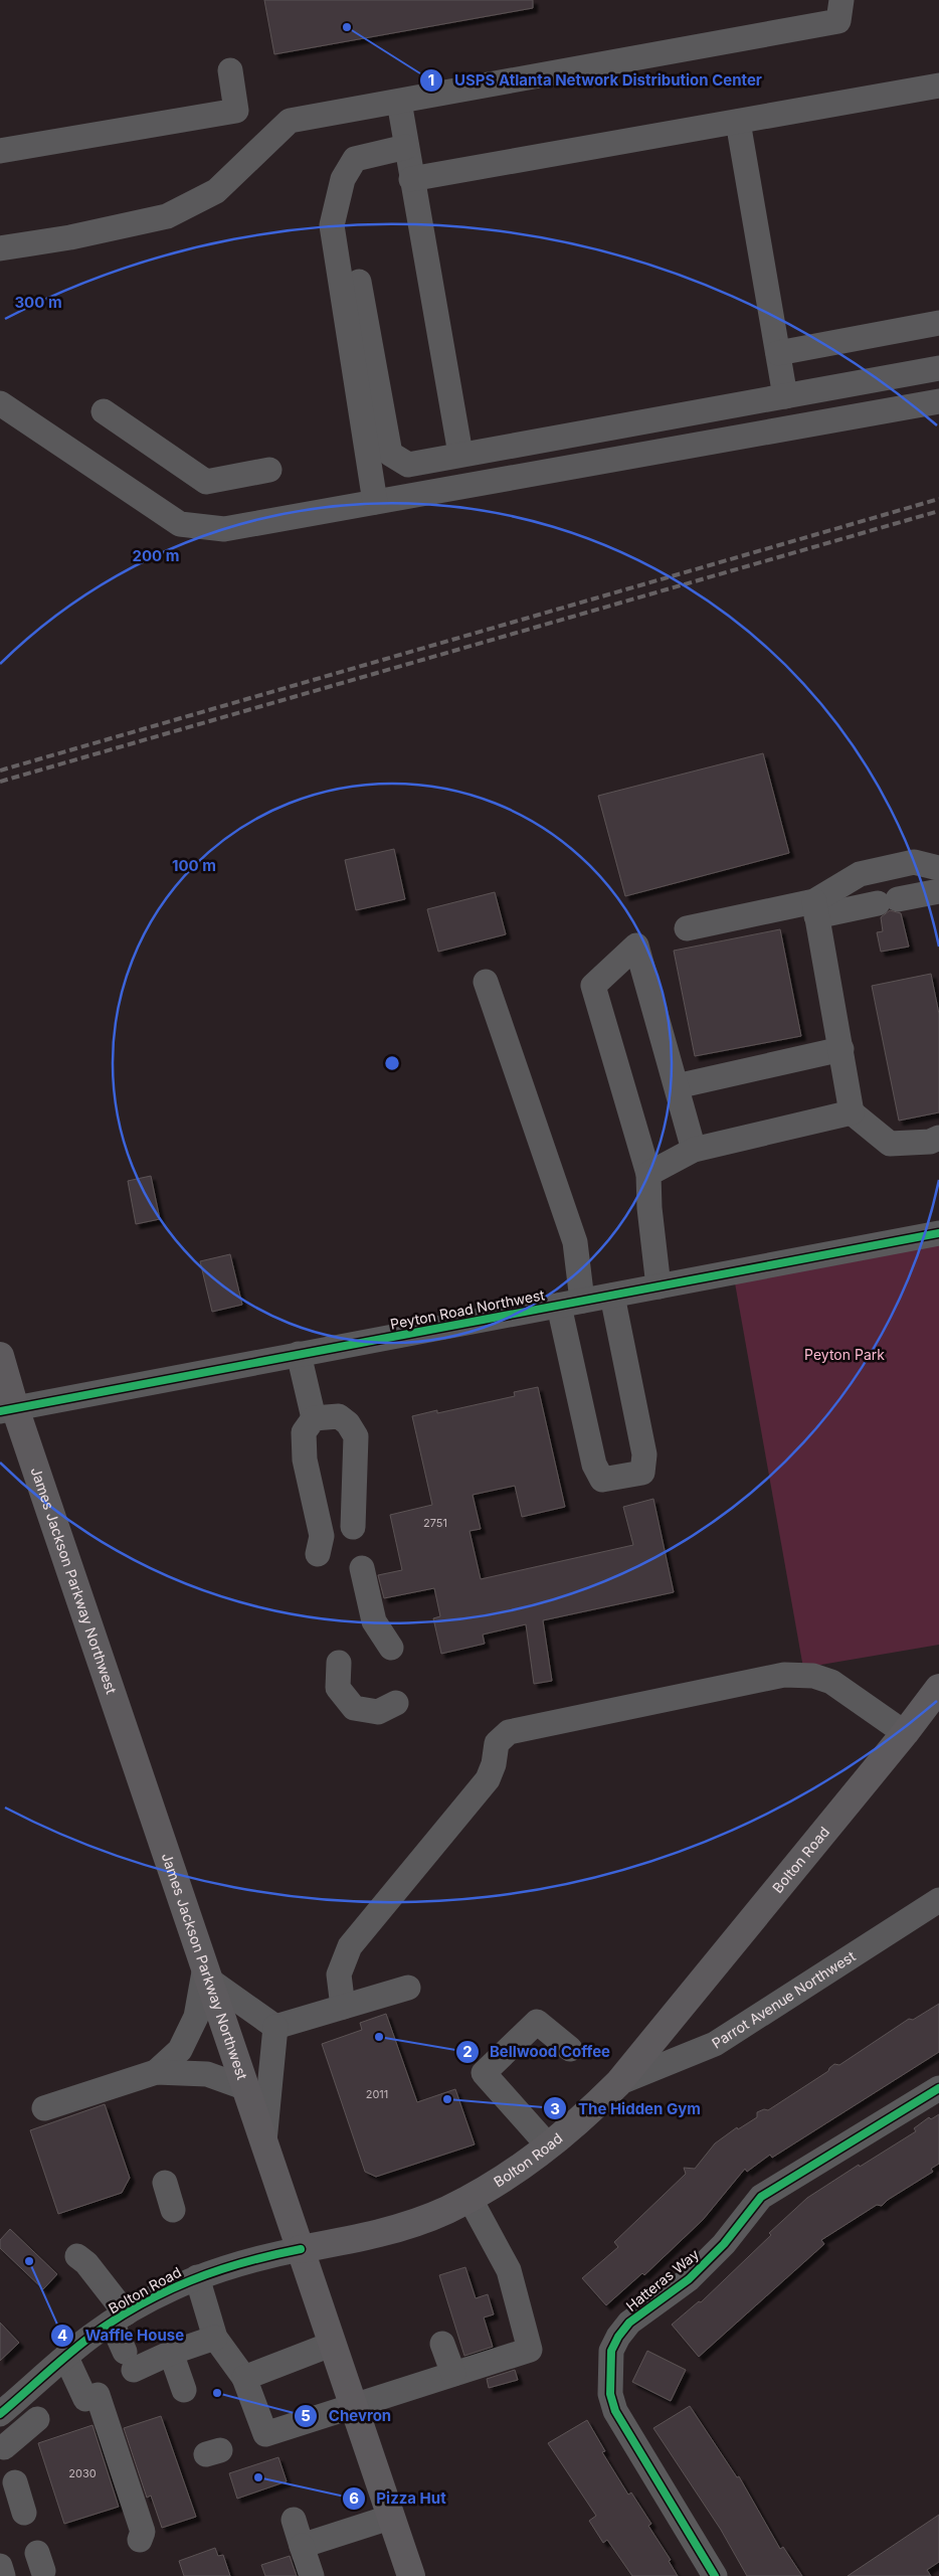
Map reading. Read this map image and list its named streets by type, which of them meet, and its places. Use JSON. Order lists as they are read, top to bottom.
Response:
{
  "streets": {
    "main road": ["James Jackson Parkway Northwest", "Bolton Road"],
    "street": ["Peyton Road Northwest", "Parrot Avenue Northwest", "Hatteras Way"]
  },
  "crossings": [
    ["Peyton Road Northwest", "James Jackson Parkway Northwest"],
    ["James Jackson Parkway Northwest", "Bolton Road"],
    ["Bolton Road", "Parrot Avenue Northwest"]
  ],
  "parks": ["Peyton Park"],
  "places": [
    "USPS Atlanta Network Distribution Center",
    "Bellwood Coffee",
    "The Hidden Gym",
    "Waffle House",
    "Chevron",
    "Pizza Hut"
  ],
  "house_numbers": ["2751", "2011", "2030"],
  "rings": ["300 m", "200 m", "100 m"]
}
